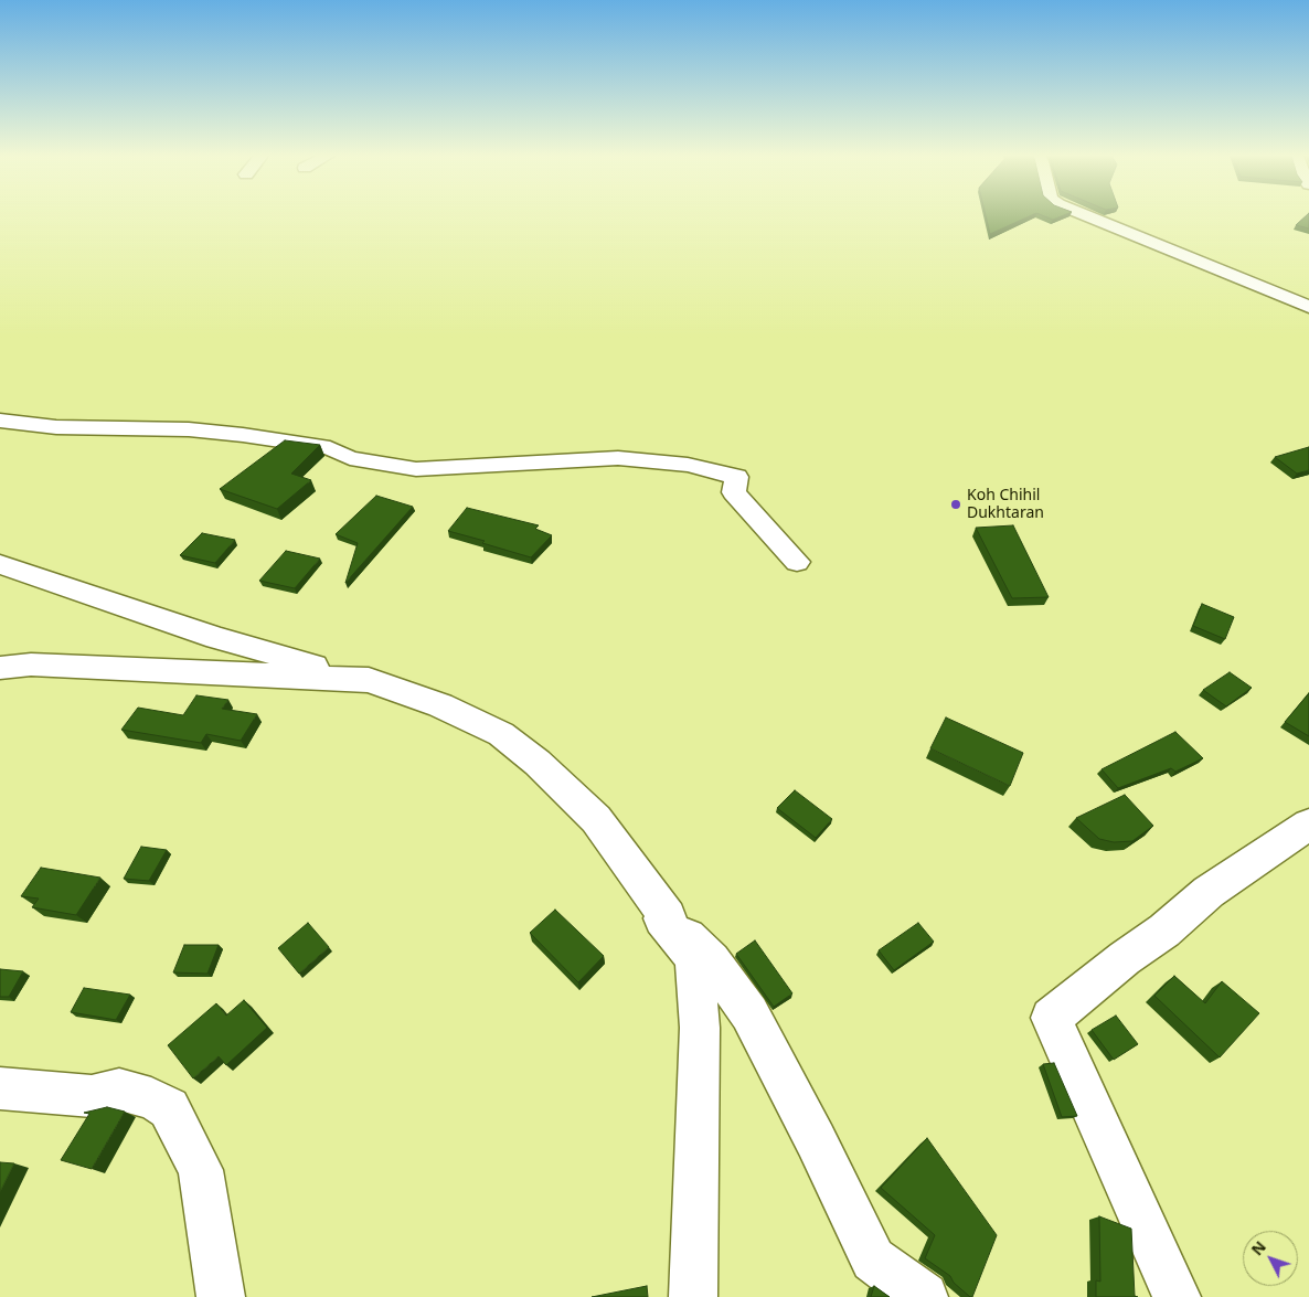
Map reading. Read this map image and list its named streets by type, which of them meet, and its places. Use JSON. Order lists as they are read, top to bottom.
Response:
{
  "places": ["Koh Chihil Dukhtaran"],
  "north": "top left"
}
